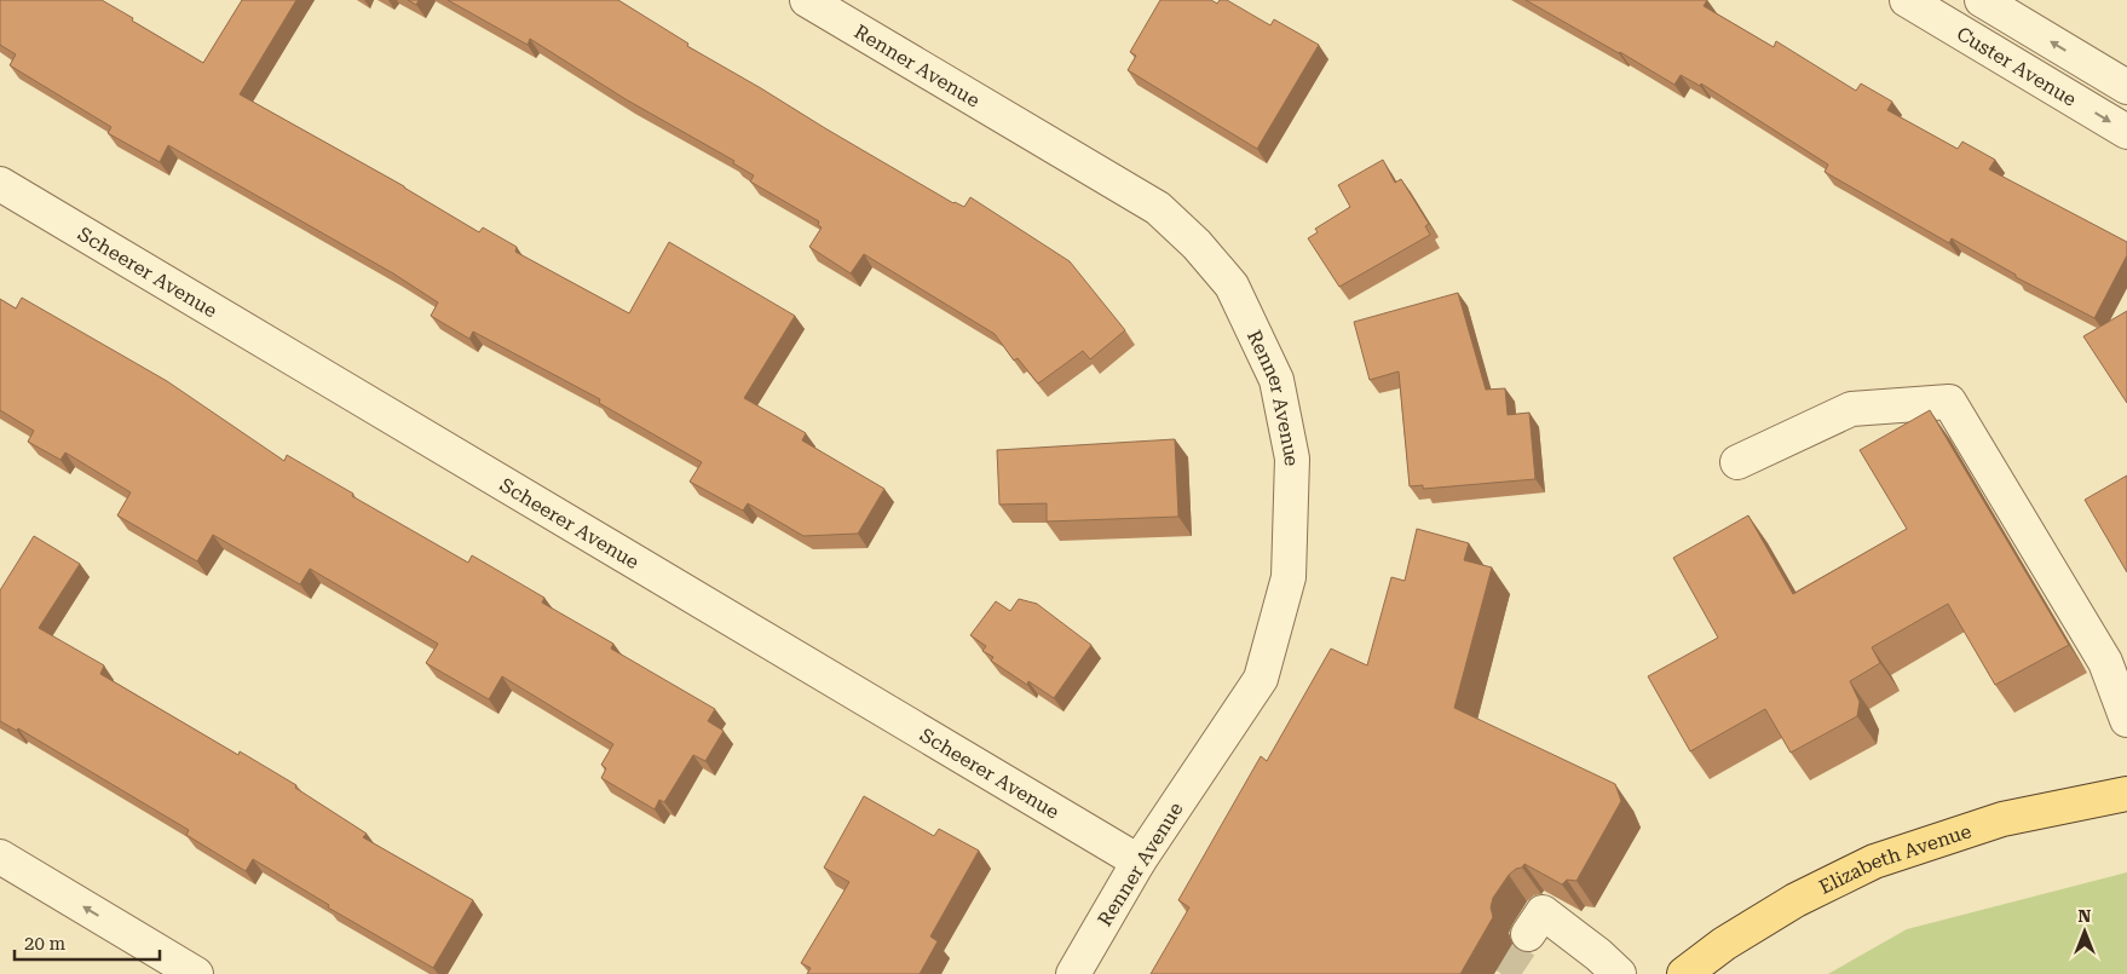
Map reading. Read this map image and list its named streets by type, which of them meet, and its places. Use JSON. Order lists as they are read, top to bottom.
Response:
{
  "streets": {
    "main road": ["Elizabeth Avenue"],
    "street": ["Renner Avenue", "Custer Avenue", "Scheerer Avenue"]
  },
  "crossings": [
    ["Renner Avenue", "Scheerer Avenue"]
  ],
  "scale_bar": "20 m",
  "north": "top"
}
